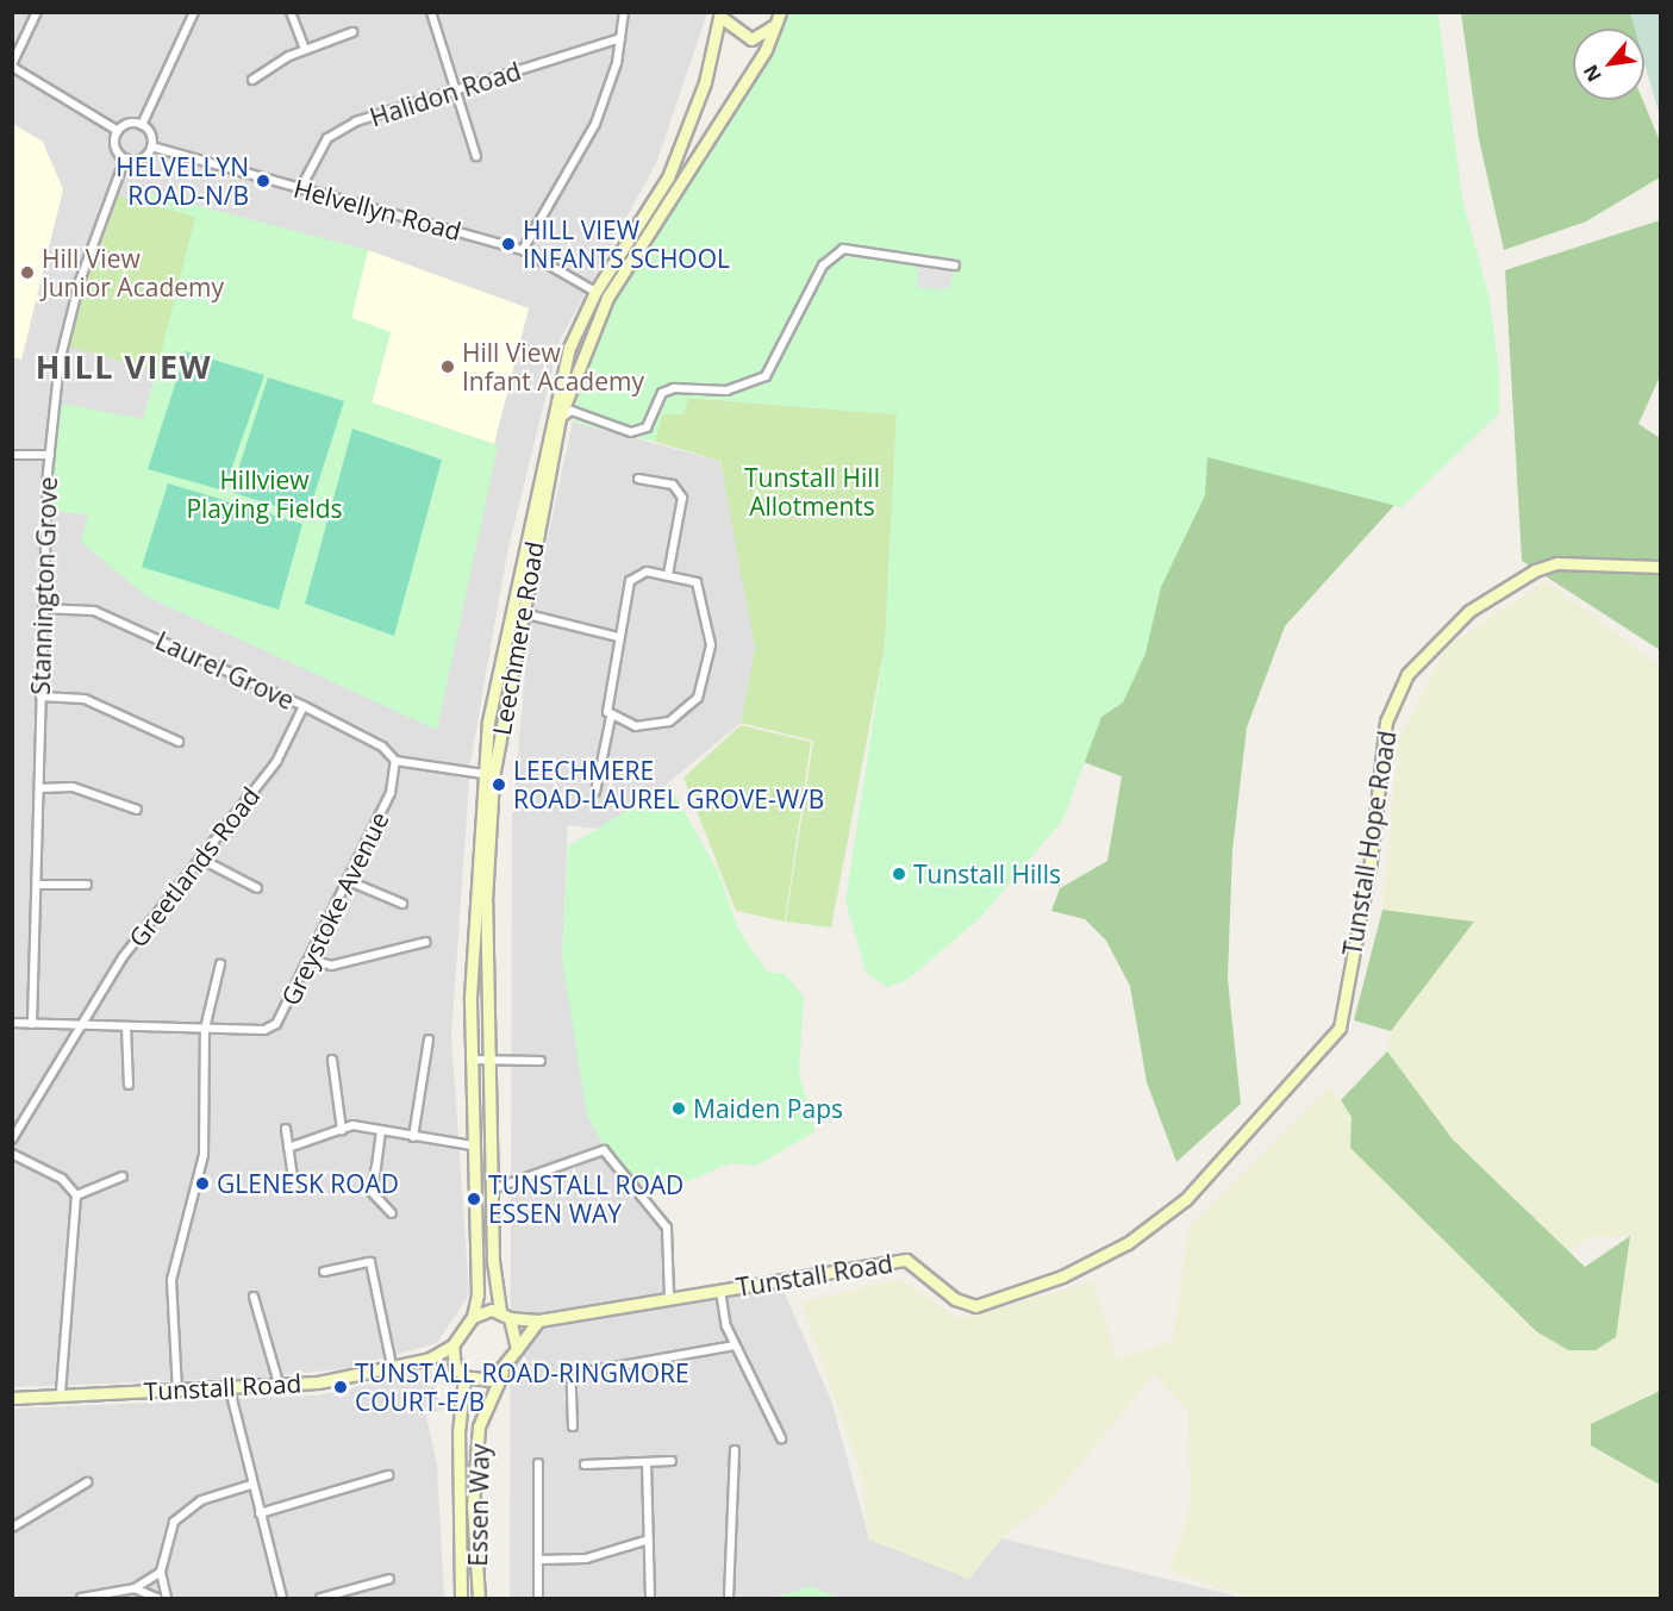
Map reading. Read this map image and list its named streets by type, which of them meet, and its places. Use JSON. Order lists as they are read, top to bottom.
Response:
{
  "streets": {
    "main road": [
      "Leechmere Road",
      "Tunstall Hope Road",
      "Tunstall Road",
      "Essen Way"
    ],
    "street": [
      "Halidon Road",
      "Helvellyn Road",
      "Stannington Grove",
      "Laurel Grove",
      "Greetlands Road",
      "Greystoke Avenue"
    ]
  },
  "crossings": [
    ["Halidon Road", "Helvellyn Road"],
    ["Helvellyn Road", "Stannington Grove"],
    ["Helvellyn Road", "Leechmere Road"],
    ["Stannington Grove", "Laurel Grove"],
    ["Stannington Grove", "Greystoke Avenue"],
    ["Leechmere Road", "Tunstall Road"],
    ["Leechmere Road", "Essen Way"],
    ["Laurel Grove", "Greetlands Road"],
    ["Laurel Grove", "Greystoke Avenue"],
    ["Tunstall Hope Road", "Tunstall Road"],
    ["Greetlands Road", "Greystoke Avenue"],
    ["Tunstall Road", "Essen Way"]
  ],
  "districts": ["HILL VIEW"],
  "parks": ["Tunstall Hill Allotments", "Hillview Playing Fields"],
  "places": [
    "HELVELLYN ROAD-N/B",
    "HILL VIEW INFANTS SCHOOL",
    "Hill View Junior Academy",
    "Hill View Infant Academy",
    "LEECHMERE ROAD-LAUREL GROVE-W/B",
    "Tunstall Hills",
    "Maiden Paps",
    "GLENESK ROAD",
    "TUNSTALL ROAD ESSEN WAY",
    "TUNSTALL ROAD-RINGMORE COURT-E/B"
  ],
  "north": "bottom left"
}
